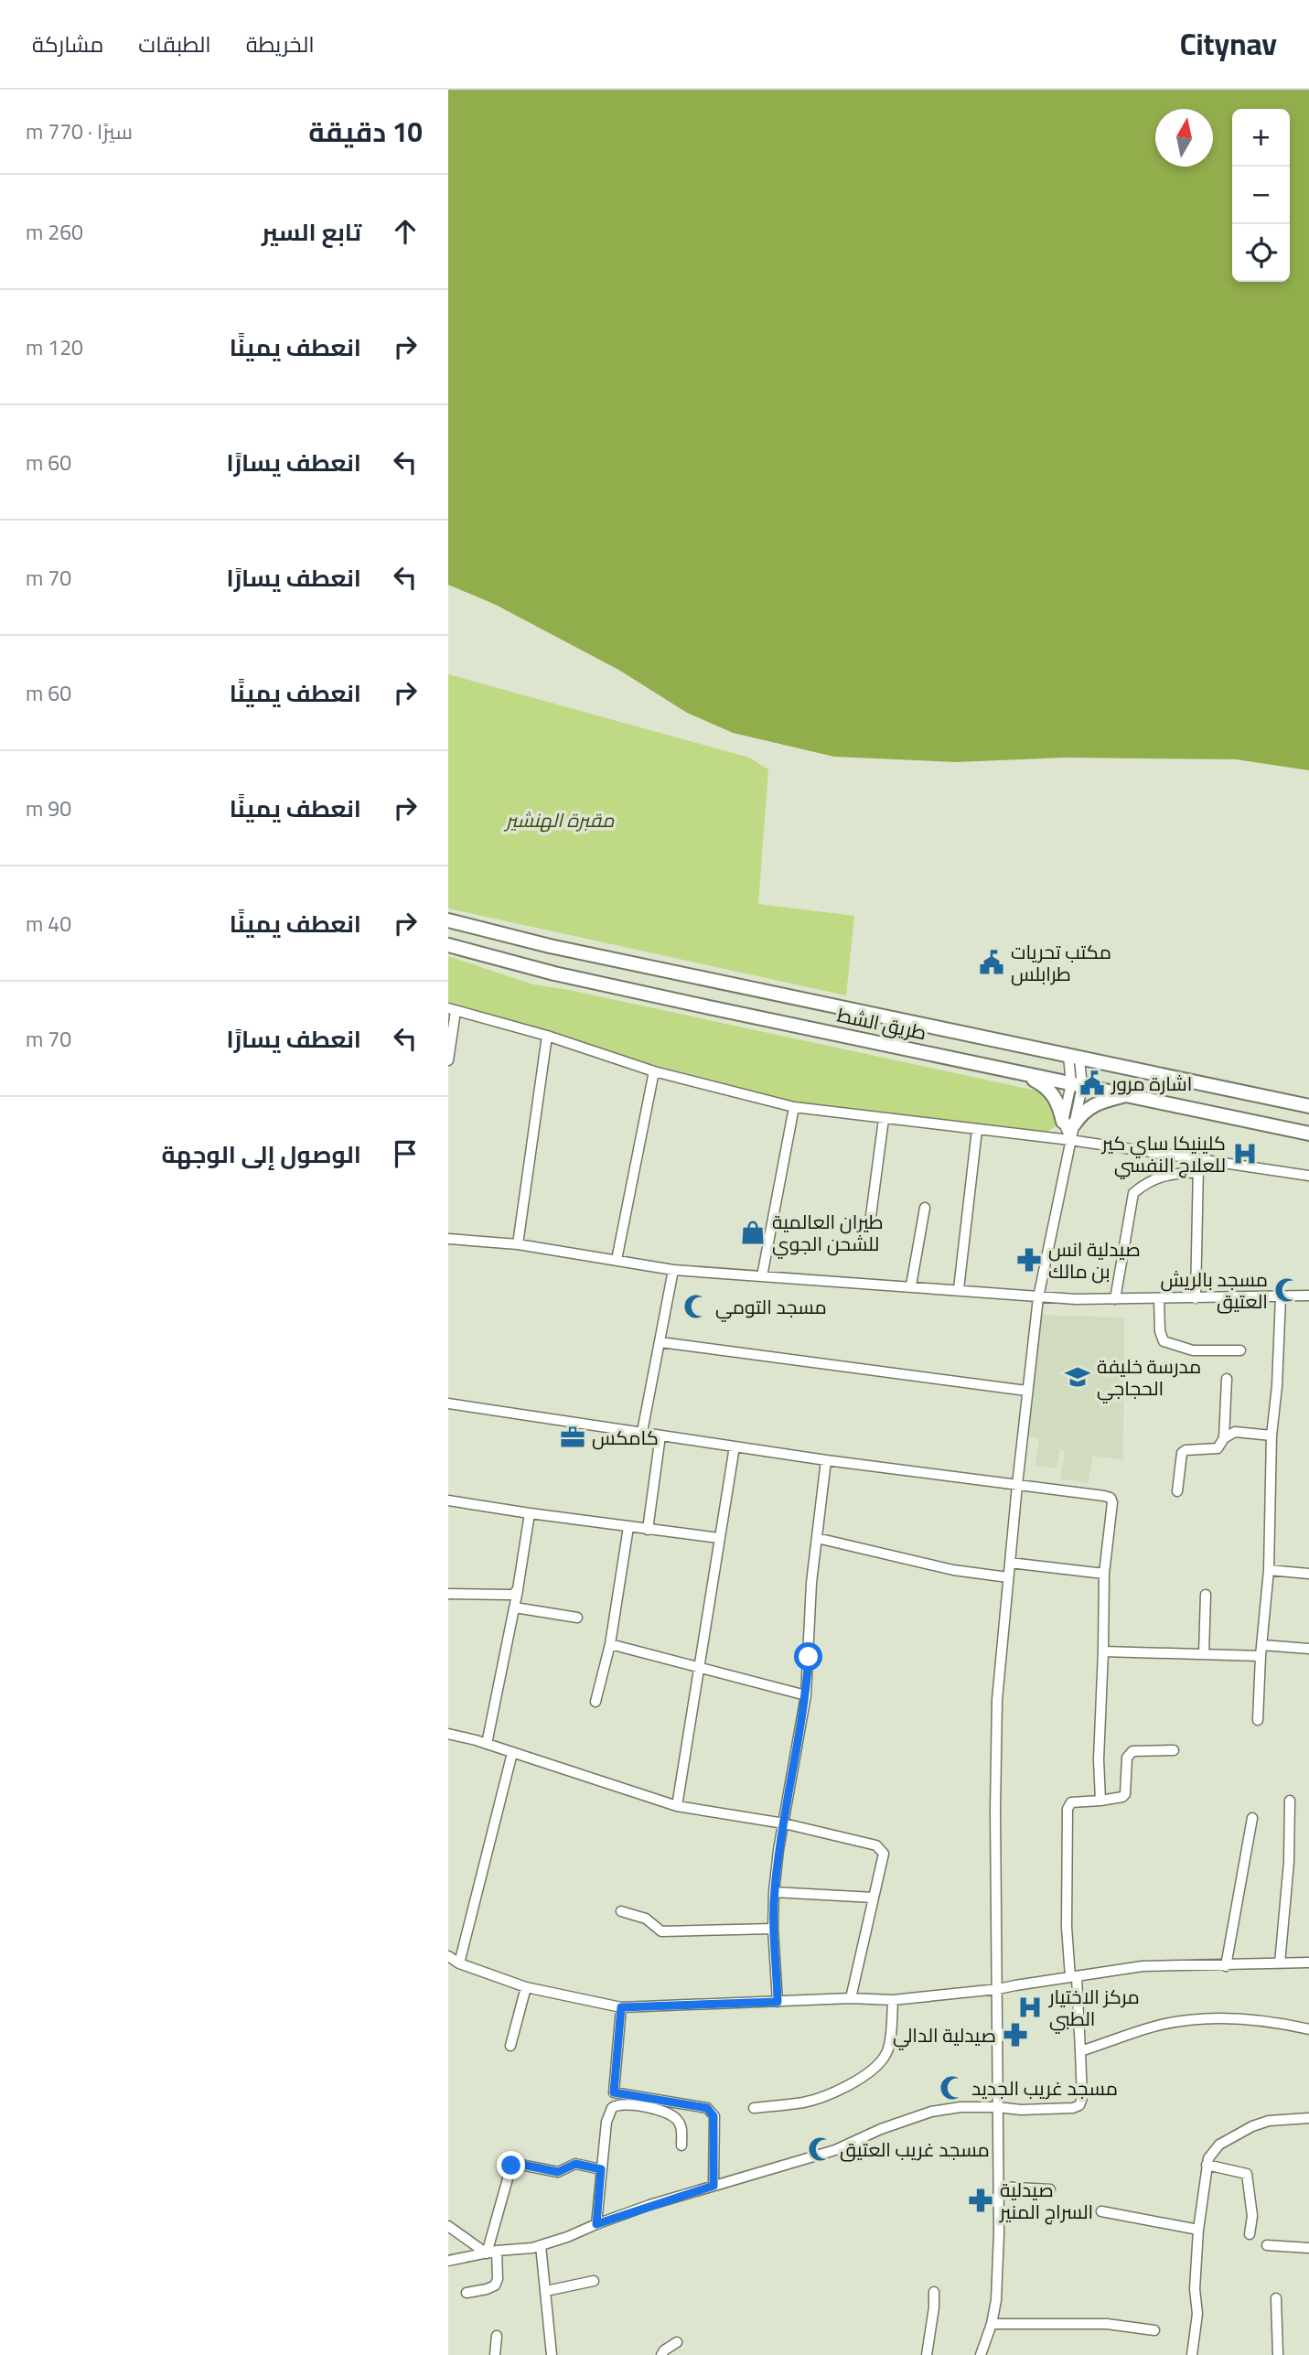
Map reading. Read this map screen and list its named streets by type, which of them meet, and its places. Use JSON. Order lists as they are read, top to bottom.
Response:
{
  "streets": {
    "highway": ["طريق الشط"]
  },
  "parks": ["مقبرة الهنشير"],
  "places": {
    "public building": ["مكتب تحريات طرابلس", "اشارة مرور"],
    "hospital": ["كلينيكا ساي كير للعلاج النفسي", "مركز الاختيار الطبي"],
    "shop": ["طيران العالمية للشحن الجوي"],
    "pharmacy": ["صيدلية انس بن مالك", "صيدلية الدالي", "صيدلية السراج المنير"],
    "mosque": [
      "مسجد بالريش العتيق",
      "مسجد التومي",
      "مسجد غريب الجديد",
      "مسجد غريب العتيق"
    ],
    "school or university": ["مدرسة خليفة الحجاجي"],
    "office": ["كامكس"]
  },
  "north": "top",
  "page": {
    "header": "Citynav",
    "nav": ["الخريطة", "الطبقات", "مشاركة"],
    "heading": ["10 دقيقة", "سيرًا · 770 m"],
    "map_buttons": ["+", "−"],
    "list": [
      ["تابع السير", "260 m"],
      ["انعطف يمينًا", "120 m"],
      ["انعطف يسارًا", "60 m"],
      ["انعطف يسارًا", "70 m"],
      ["انعطف يمينًا", "60 m"],
      ["انعطف يمينًا", "90 m"],
      ["انعطف يمينًا", "40 m"],
      ["انعطف يسارًا", "70 m"],
      "الوصول إلى الوجهة"
    ]
  }
}
